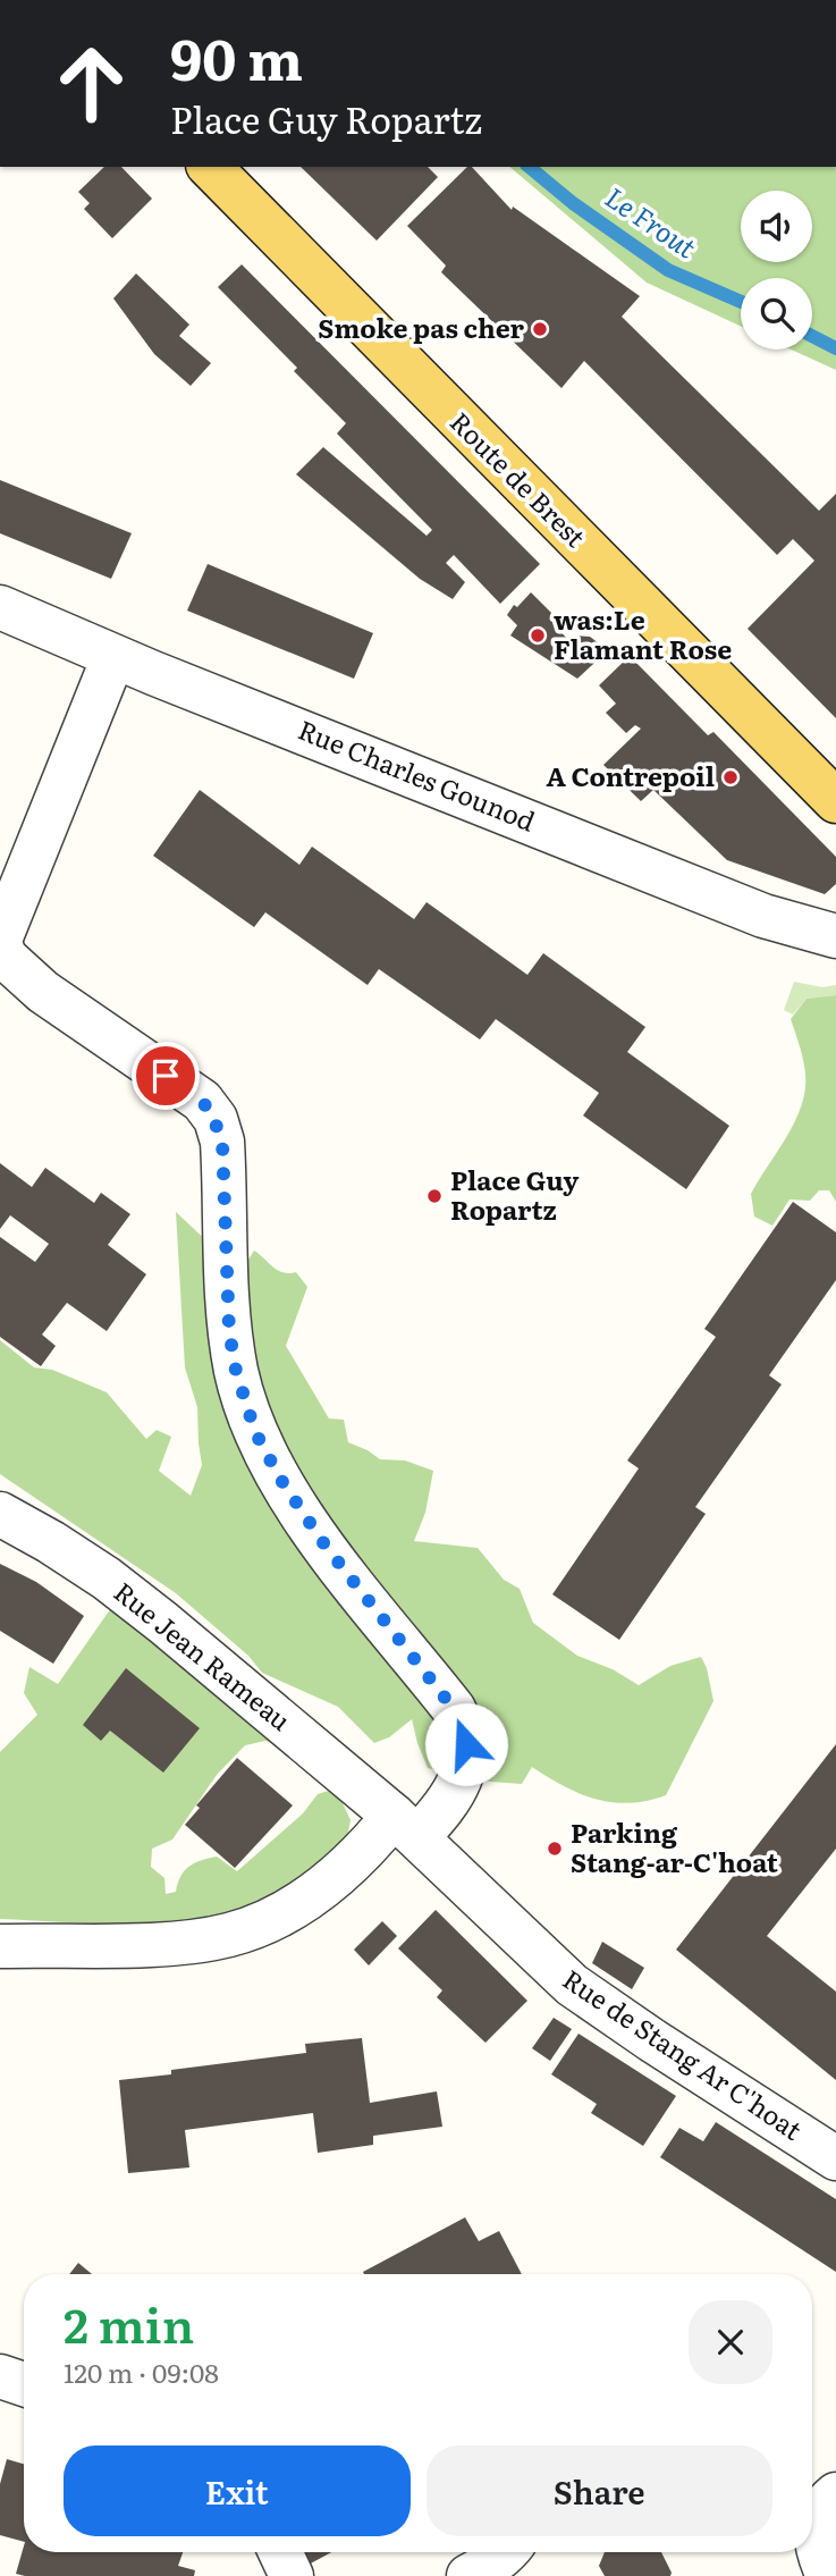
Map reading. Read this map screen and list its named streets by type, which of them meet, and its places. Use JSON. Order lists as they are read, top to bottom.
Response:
{
  "streets": {
    "main road": ["Route de Brest"],
    "street": ["Rue Charles Gounod", "Rue Jean Rameau", "Rue de Stang Ar C'hoat"]
  },
  "crossings": [
    ["Rue Jean Rameau", "Rue de Stang Ar C'hoat"]
  ],
  "water": ["Le Frout"],
  "places": [
    "Smoke pas cher",
    "was:Le Flamant Rose",
    "A Contrepoil",
    "Place Guy Ropartz",
    "Parking Stang-ar-C'hoat"
  ],
  "page": {
    "turn": ["90 m", "Place Guy Ropartz"],
    "heading": ["2 min", "120 m · 09:08"],
    "buttons": ["Exit", "Share"]
  }
}
